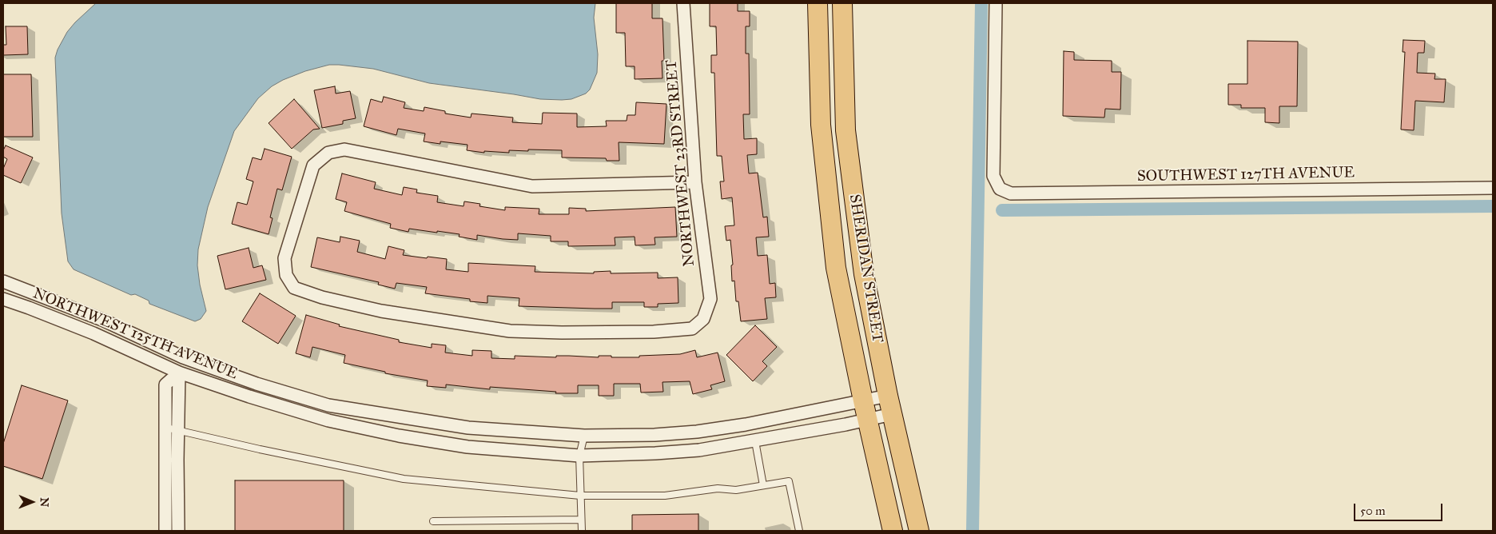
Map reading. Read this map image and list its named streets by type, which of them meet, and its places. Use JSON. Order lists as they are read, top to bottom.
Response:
{
  "streets": {
    "main road": ["SHERIDAN STREET"],
    "street": ["NORTHWEST 23RD STREET", "SOUTHWEST 127TH AVENUE", "NORTHWEST 125TH AVENUE"]
  },
  "crossings": [
    ["SHERIDAN STREET", "NORTHWEST 125TH AVENUE"]
  ],
  "scale_bar": "50 m",
  "north": "right"
}
